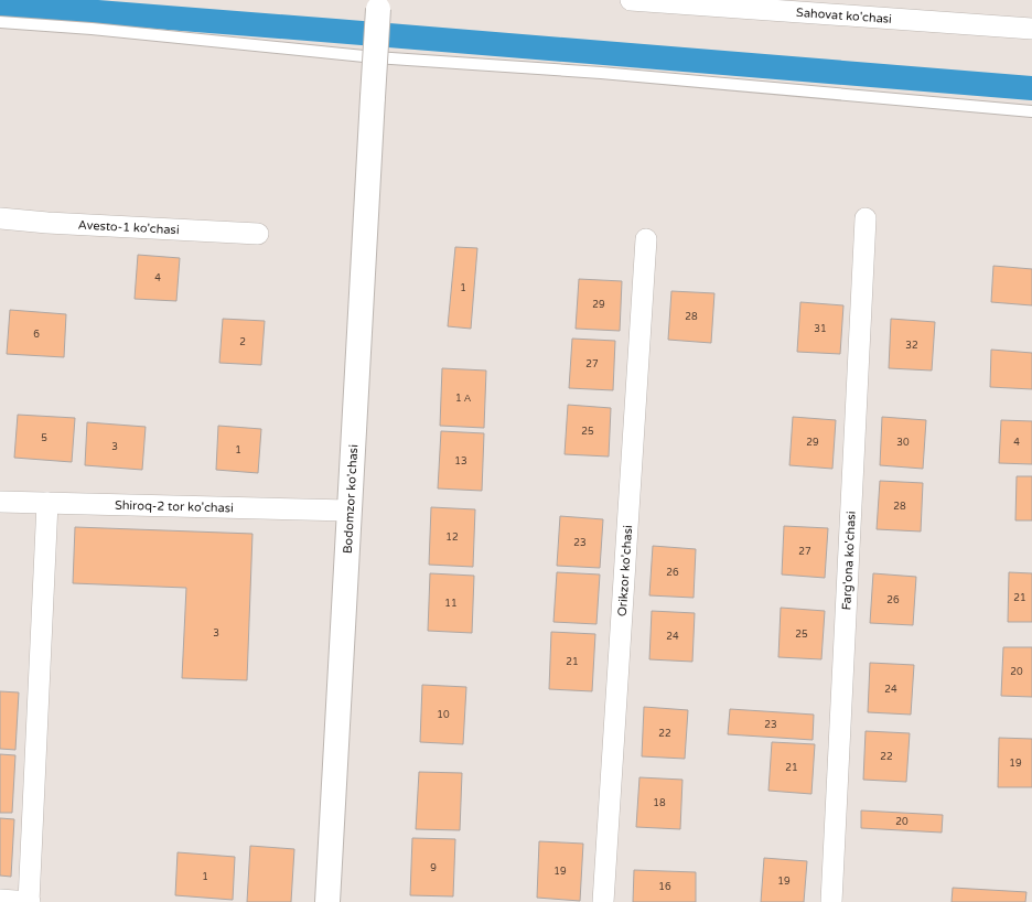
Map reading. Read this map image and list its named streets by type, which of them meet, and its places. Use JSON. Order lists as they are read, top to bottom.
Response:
{
  "streets": {
    "street": [
      "Sahovat ko'chasi",
      "Avesto-1 ko'chasi",
      "Bodomzor ko'chasi",
      "Shiroq-2 tor ko'chasi",
      "Farg'ona ko'chasi",
      "Orikzor ko'chasi"
    ]
  },
  "crossings": [
    ["Bodomzor ko'chasi", "Shiroq-2 tor ko'chasi"]
  ],
  "house_numbers": [
    "4",
    "1",
    "29",
    "28",
    "31",
    "6",
    "2",
    "32",
    "27",
    "1 А",
    "25",
    "5",
    "29",
    "30",
    "4",
    "3",
    "1",
    "13",
    "28",
    "12",
    "23",
    "27",
    "26",
    "21",
    "26",
    "11",
    "3",
    "25",
    "24",
    "21",
    "20",
    "24",
    "10",
    "23",
    "22",
    "22",
    "19",
    "21",
    "18",
    "20",
    "9",
    "19",
    "1",
    "19",
    "16"
  ]
}
